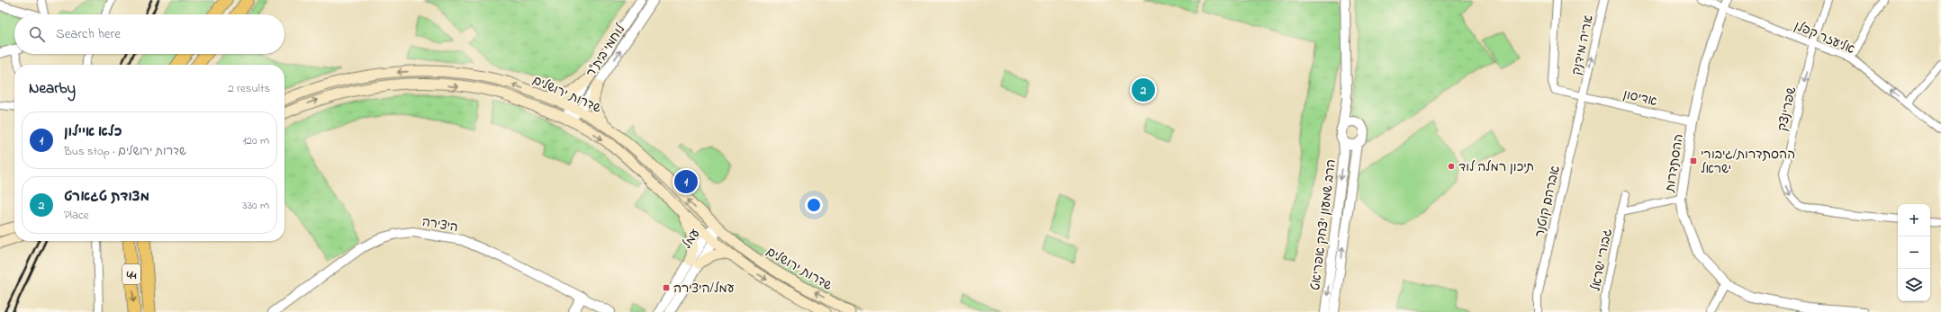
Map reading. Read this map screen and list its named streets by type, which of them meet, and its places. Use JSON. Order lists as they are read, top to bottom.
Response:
{
  "streets": {
    "highway": ["44"],
    "main road": ["שדרות ירושלים"],
    "street": [
      "אליעזר קפלן",
      "אריה מידנק",
      "לוחמי בית\"ר",
      "אדיסון",
      "שפרינצק",
      "ההסתדרות",
      "אברהם קוטנר",
      "היצירה",
      "הרב שמעון יצחק אפריאט",
      "עמל",
      "גבורי ישראל"
    ]
  },
  "crossings": [
    ["אליעזר קפלן", "שפרינצק"],
    ["אליעזר קפלן", "ההסתדרות"],
    ["אריה מידנק", "אדיסון"],
    ["אריה מידנק", "אברהם קוטנר"],
    ["לוחמי בית\"ר", "שדרות ירושלים"],
    ["שדרות ירושלים", "עמל"],
    ["אדיסון", "ההסתדרות"],
    ["אדיסון", "אברהם קוטנר"]
  ],
  "one_way": ["אריה מידנק"],
  "places": {
    "transit": ["ההסתדרות/גיבורי ישראל", "עמל/היצירה"],
    "other": ["תיכון רמלה לוד"]
  },
  "page": {
    "search": "Search here",
    "heading": ["Nearby", "2 results"],
    "pins": ["2", "1"],
    "list": [
      {
        "mark": "1",
        "name": "כלא איילון",
        "note": "Bus stop · שדרות ירושלים",
        "value": "120 m"
      },
      {
        "mark": "2",
        "name": "מצודת טגארט",
        "note": "Place",
        "value": "330 m"
      }
    ],
    "map_buttons": ["+", "−"]
  }
}
